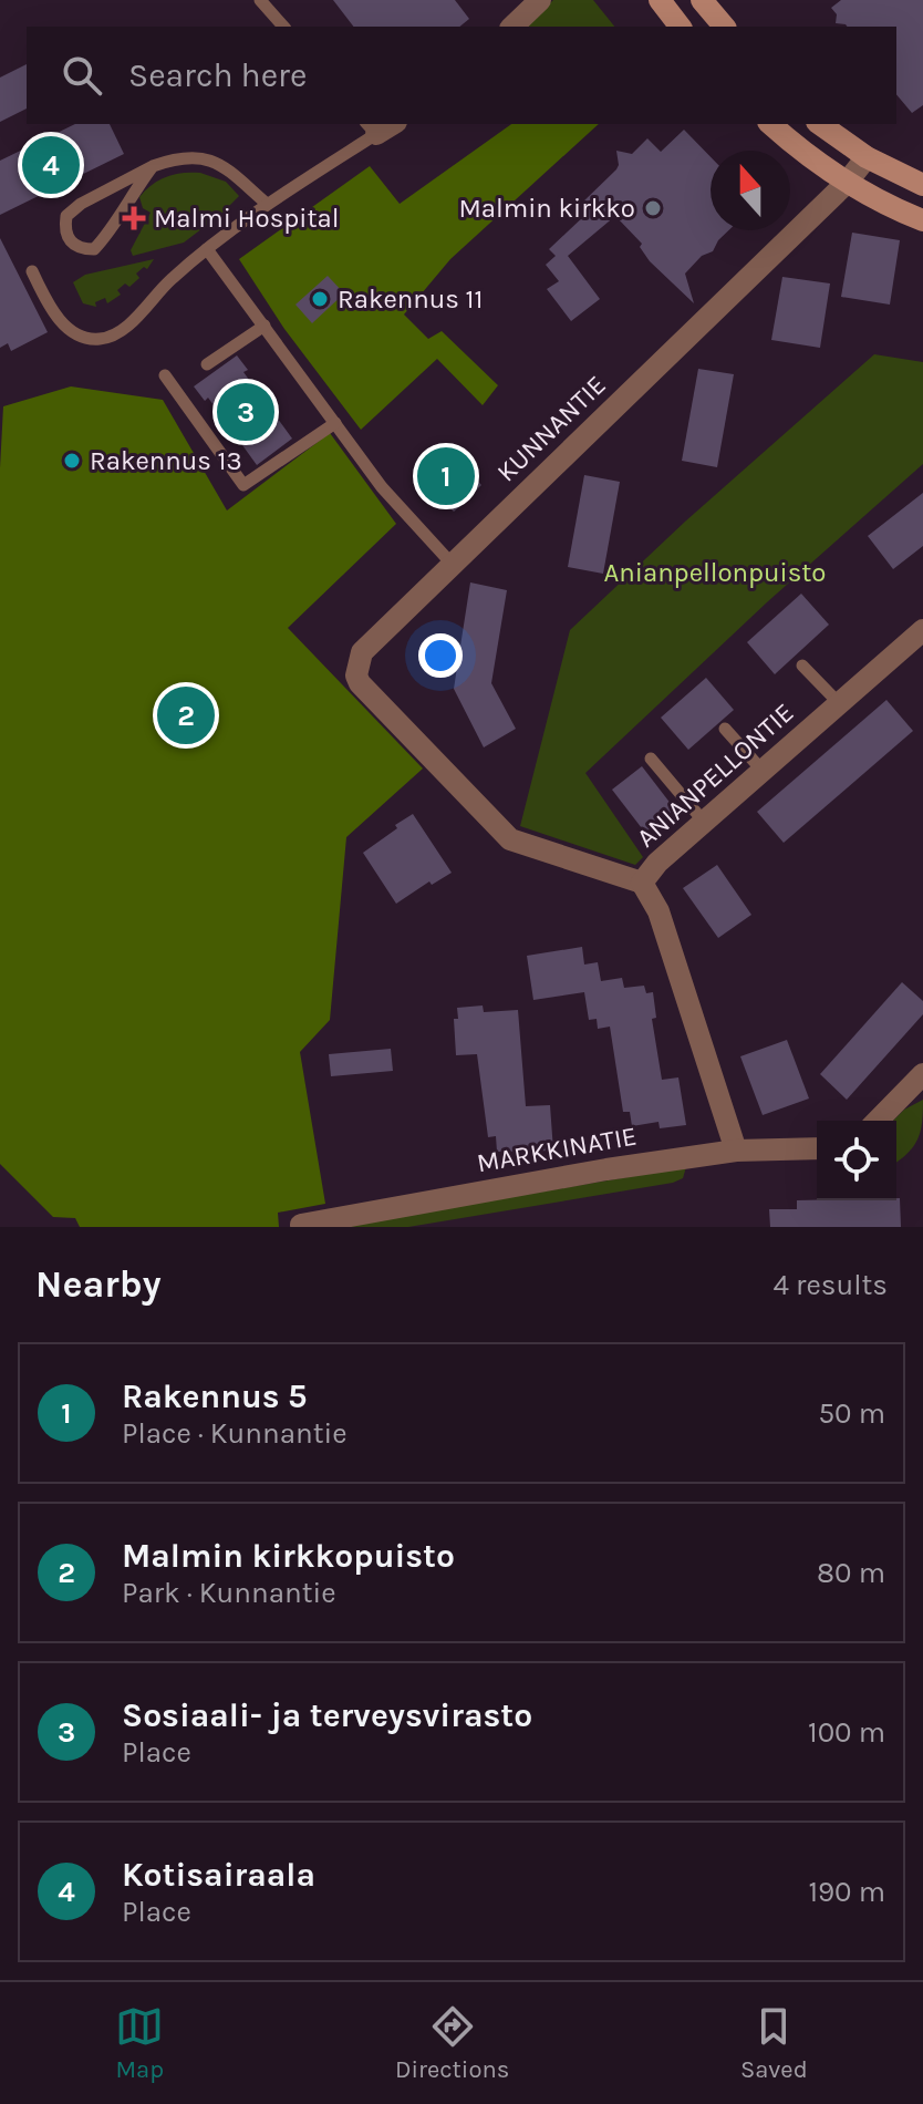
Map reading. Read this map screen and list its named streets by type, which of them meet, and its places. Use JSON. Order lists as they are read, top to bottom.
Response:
{
  "streets": {
    "street": ["KUNNANTIE", "ANIANPELLONTIE", "MARKKINATIE"]
  },
  "crossings": [
    ["KUNNANTIE", "ANIANPELLONTIE"],
    ["ANIANPELLONTIE", "MARKKINATIE"]
  ],
  "parks": ["Anianpellonpuisto"],
  "places": {
    "other": ["Malmin kirkko", "Rakennus 11", "Rakennus 13"],
    "health": ["Malmi Hospital"]
  },
  "north": "top",
  "page": {
    "search": "Search here",
    "pins": [
      "4",
      "3",
      "1",
      "2"
    ],
    "heading": ["Nearby", "4 results"],
    "list": [
      {
        "mark": "1",
        "name": "Rakennus 5",
        "note": "Place · Kunnantie",
        "value": "50 m"
      },
      {
        "mark": "2",
        "name": "Malmin kirkkopuisto",
        "note": "Park · Kunnantie",
        "value": "80 m"
      },
      {
        "mark": "3",
        "name": "Sosiaali- ja terveysvirasto",
        "note": "Place",
        "value": "100 m"
      },
      {
        "mark": "4",
        "name": "Kotisairaala",
        "note": "Place",
        "value": "190 m"
      }
    ],
    "nav": ["Map", "Directions", "Saved"]
  }
}
